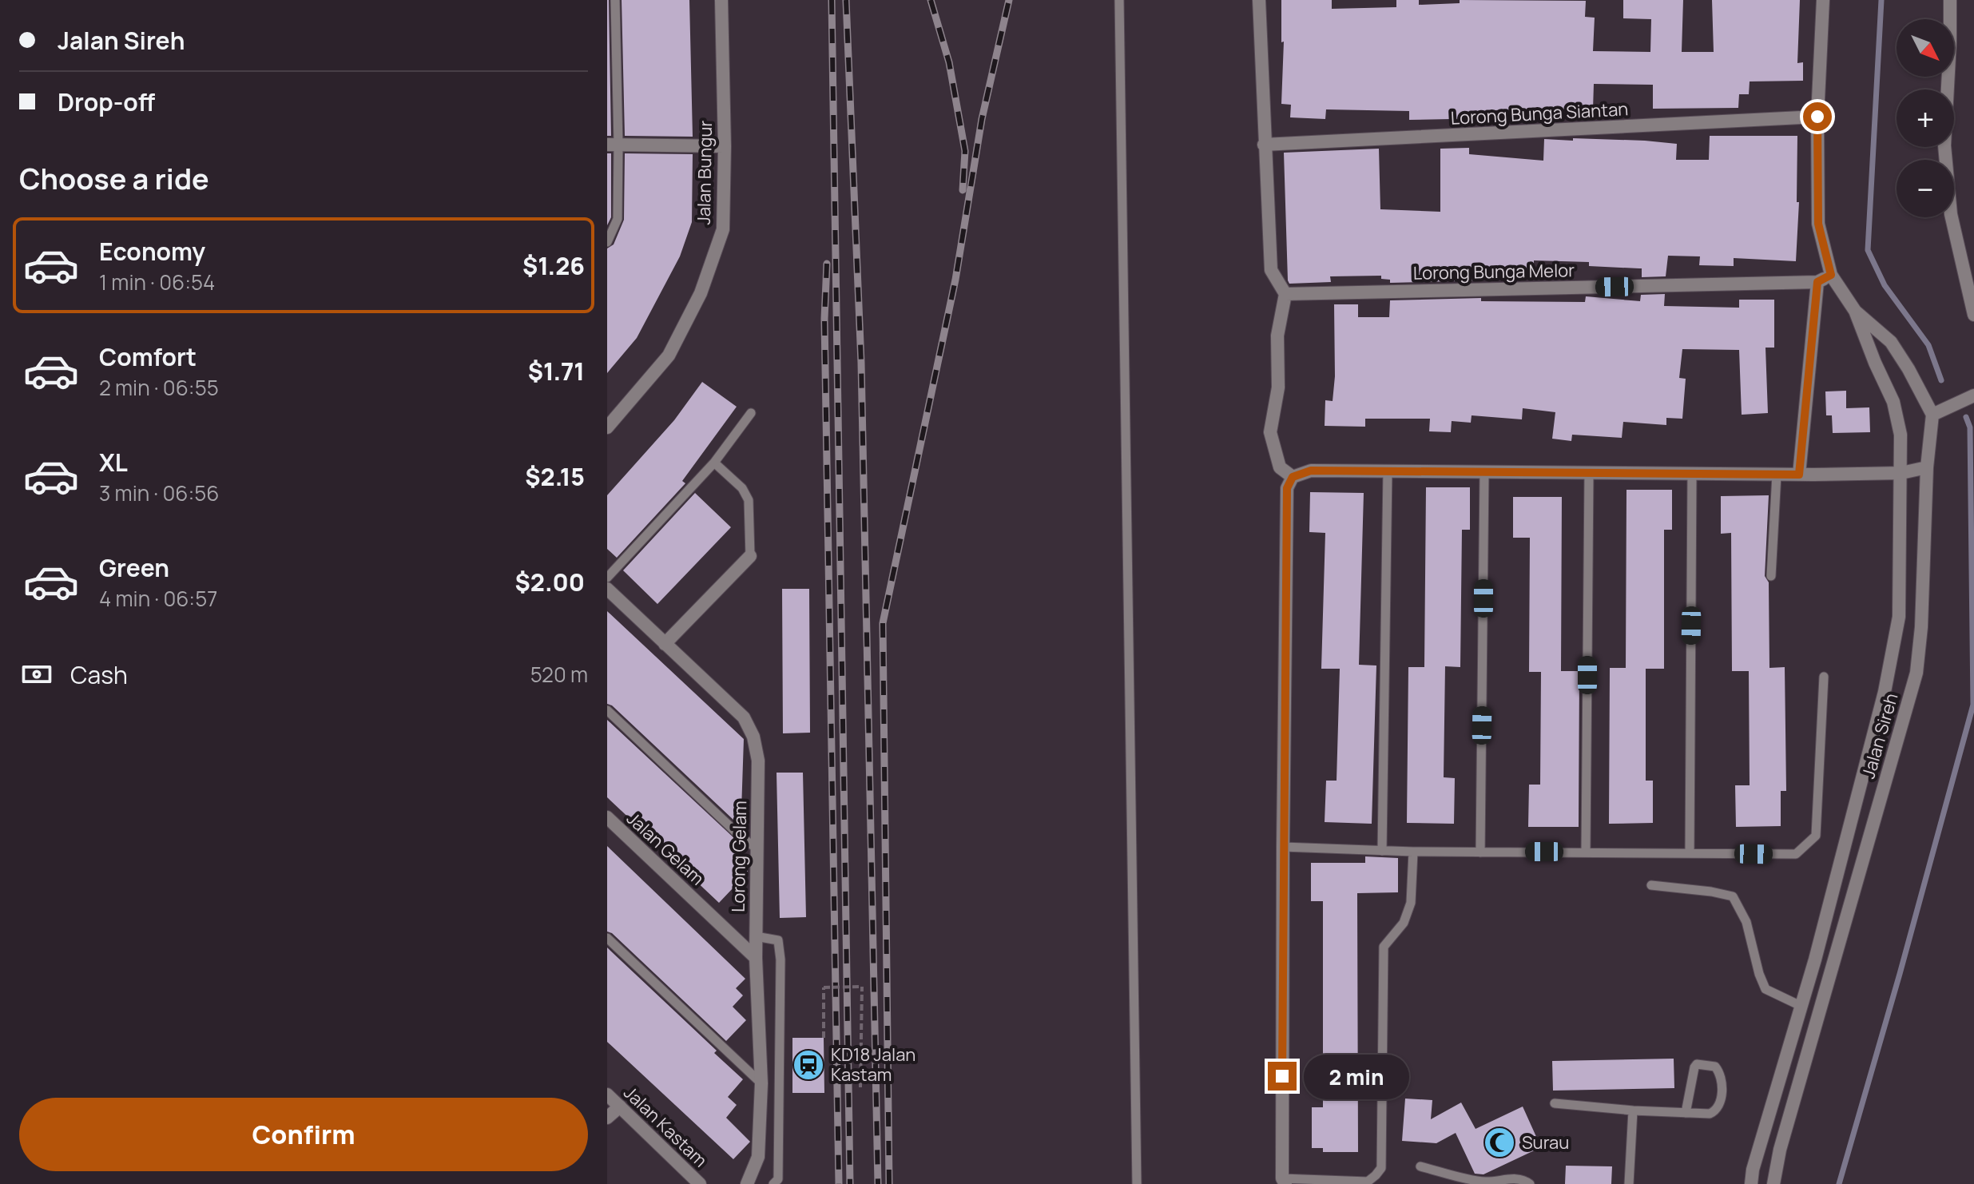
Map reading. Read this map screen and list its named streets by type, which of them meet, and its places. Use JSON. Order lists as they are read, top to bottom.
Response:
{
  "streets": {
    "street": [
      "Lorong Bunga Siantan",
      "Jalan Bungur",
      "Lorong Bunga Melor",
      "Jalan Sireh",
      "Jalan Gelam",
      "Lorong Gelam",
      "Jalan Kastam"
    ]
  },
  "crossings": [
    ["Lorong Bunga Siantan", "Jalan Sireh"],
    ["Jalan Gelam", "Lorong Gelam"]
  ],
  "places": {
    "station": ["KD18 Jalan Kastam"],
    "mosque": ["Surau"]
  },
  "north": "bottom right",
  "page": {
    "banner": ["Jalan Sireh", "Drop-off"],
    "map_buttons": ["+", "−"],
    "heading": "Choose a ride",
    "list": [
      {
        "name": "Economy",
        "note": "1 min · 06:54",
        "value": "$1.26"
      },
      {
        "name": "Comfort",
        "note": "2 min · 06:55",
        "value": "$1.71"
      },
      {
        "name": "XL",
        "note": "3 min · 06:56",
        "value": "$2.15"
      },
      {
        "name": "Green",
        "note": "4 min · 06:57",
        "value": "$2.00"
      }
    ],
    "pay": ["Cash", "520 m"],
    "bubble": "2 min",
    "buttons": "Confirm"
  }
}
